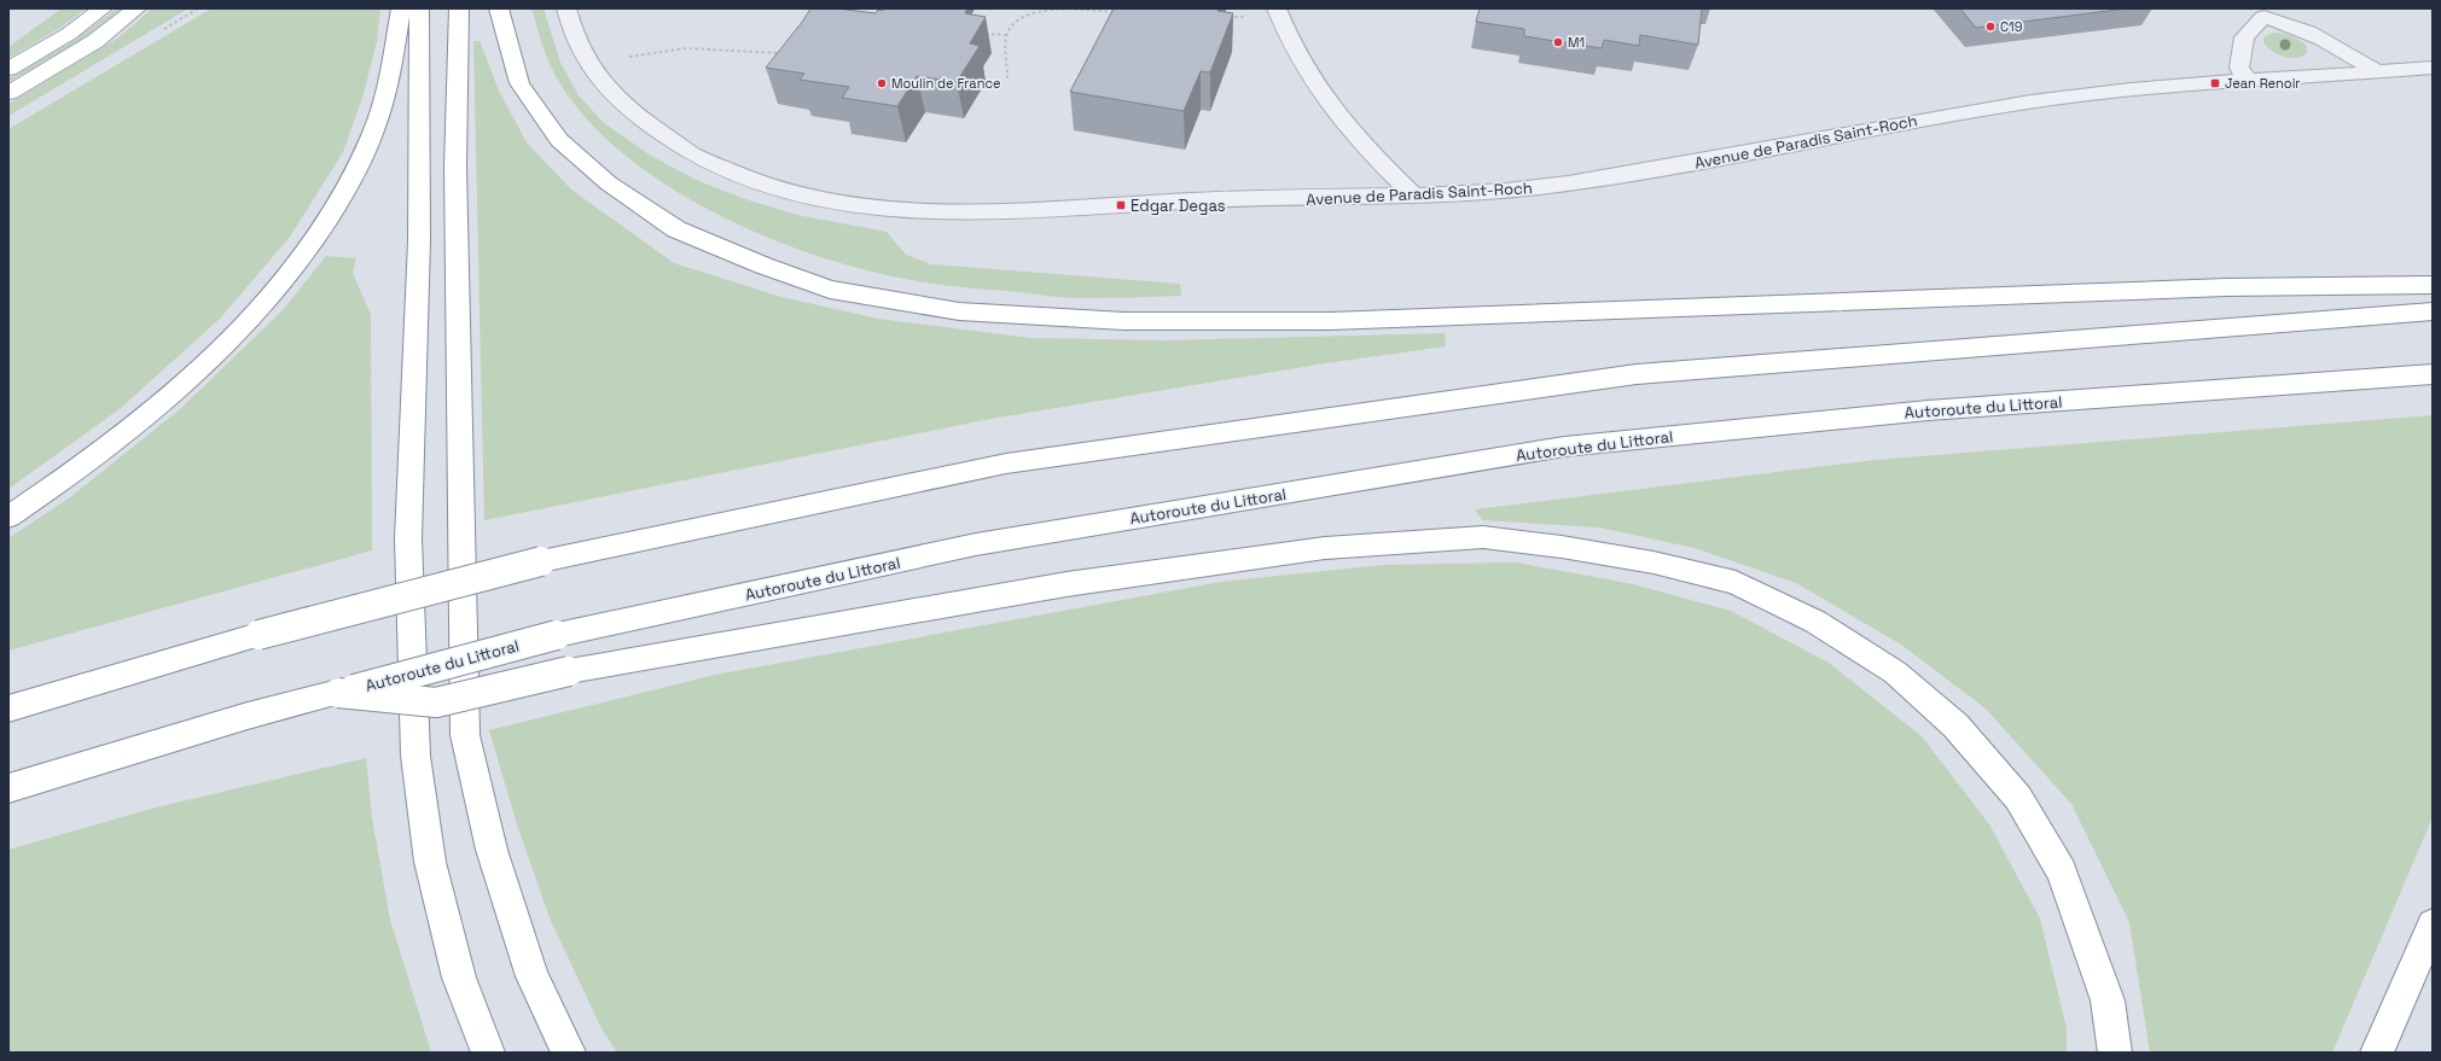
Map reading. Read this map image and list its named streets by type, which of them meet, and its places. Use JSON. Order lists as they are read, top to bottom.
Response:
{
  "streets": {
    "main road": ["Autoroute du Littoral"],
    "street": ["Avenue de Paradis Saint-Roch"]
  },
  "places": {
    "other": ["C19", "M1", "Moulin de France"],
    "transit": ["Jean Renoir", "Edgar Degas"]
  }
}
